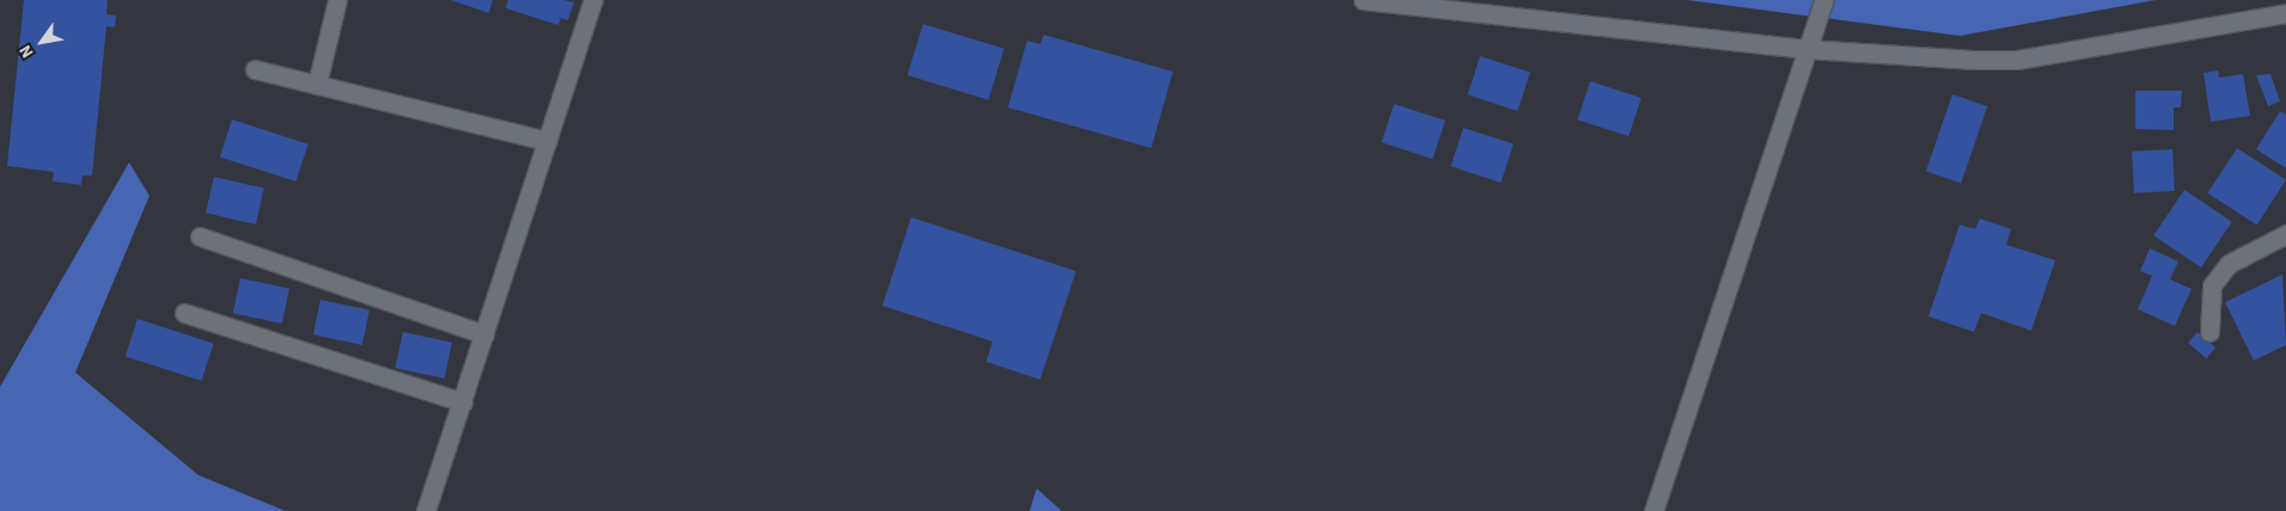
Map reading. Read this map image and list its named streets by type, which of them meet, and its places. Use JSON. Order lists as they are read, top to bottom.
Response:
{
  "north": "bottom left"
}
